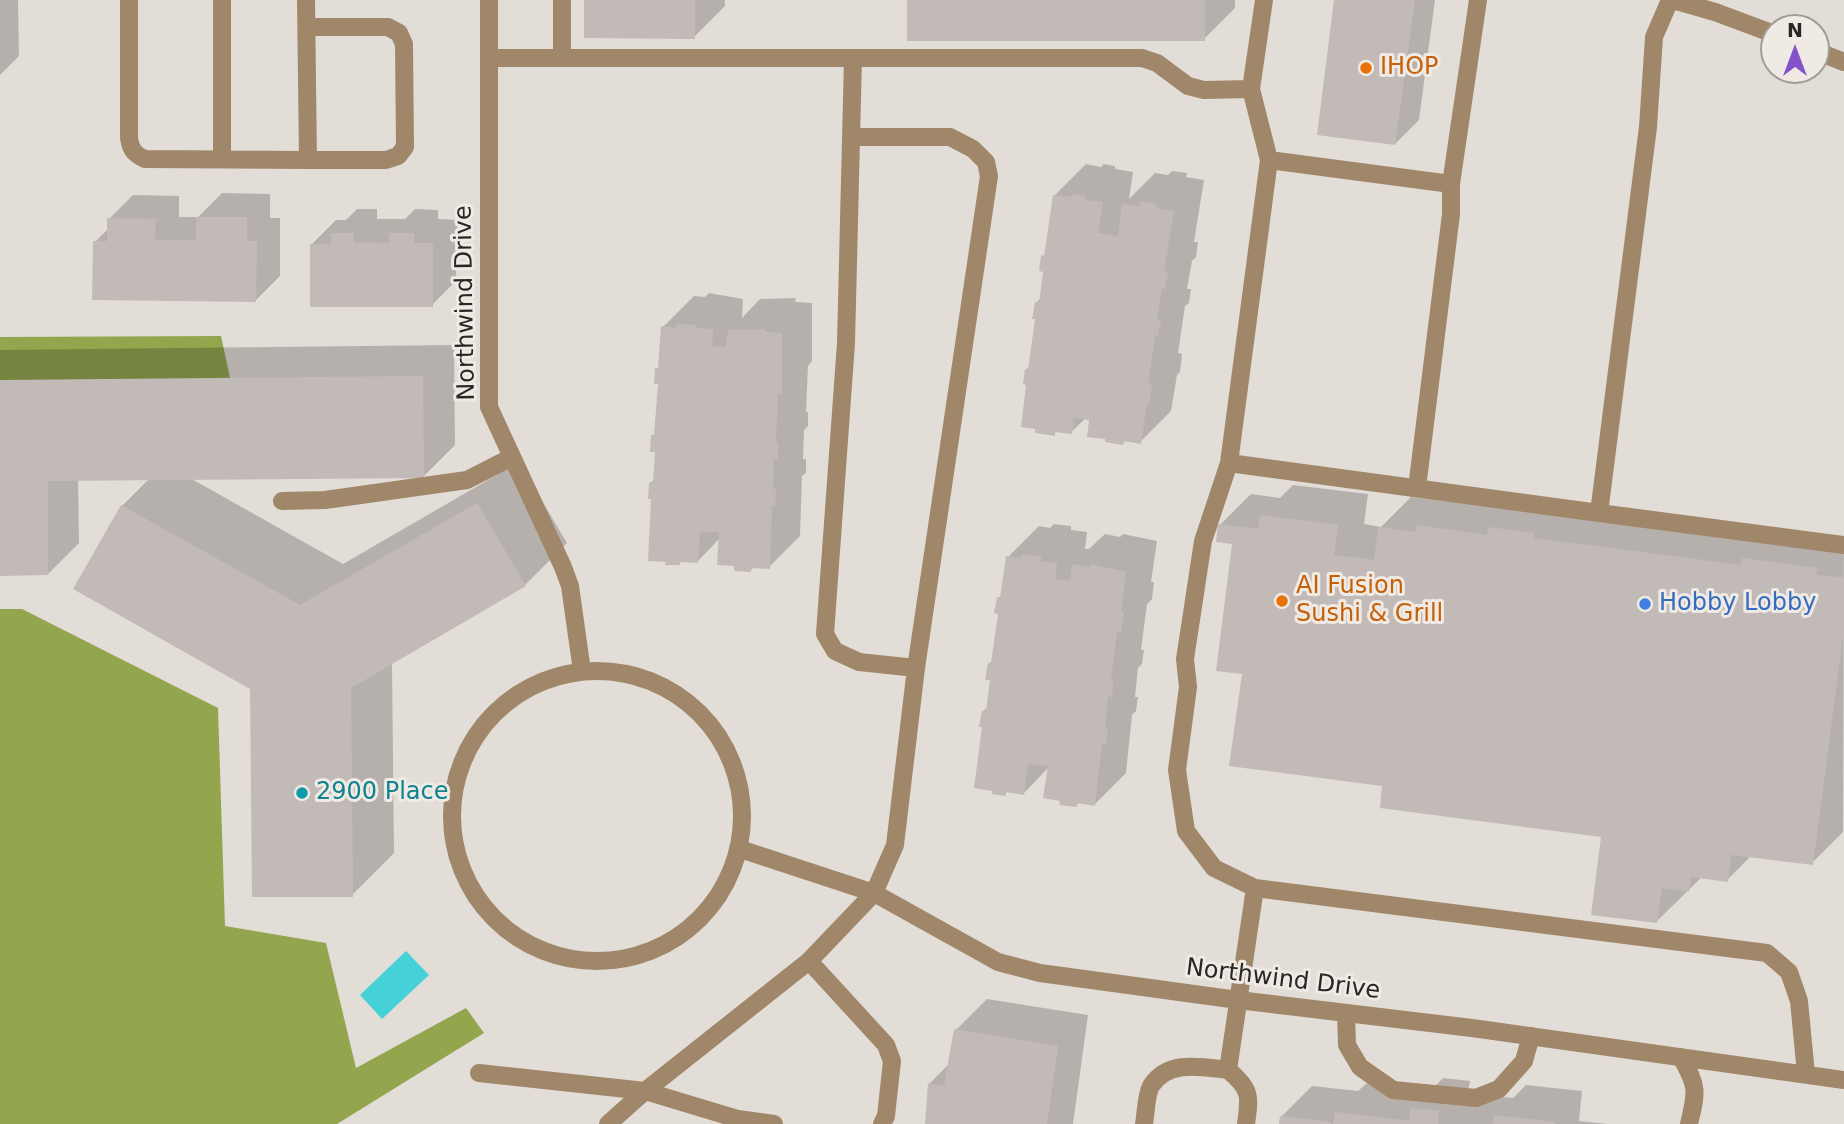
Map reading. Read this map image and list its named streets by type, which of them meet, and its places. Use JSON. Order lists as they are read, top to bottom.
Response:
{
  "streets": {
    "street": ["Northwind Drive"]
  },
  "places": [
    "IHOP",
    "AI Fusion Sushi & Grill",
    "Hobby Lobby",
    "2900 Place"
  ],
  "north": "top"
}
